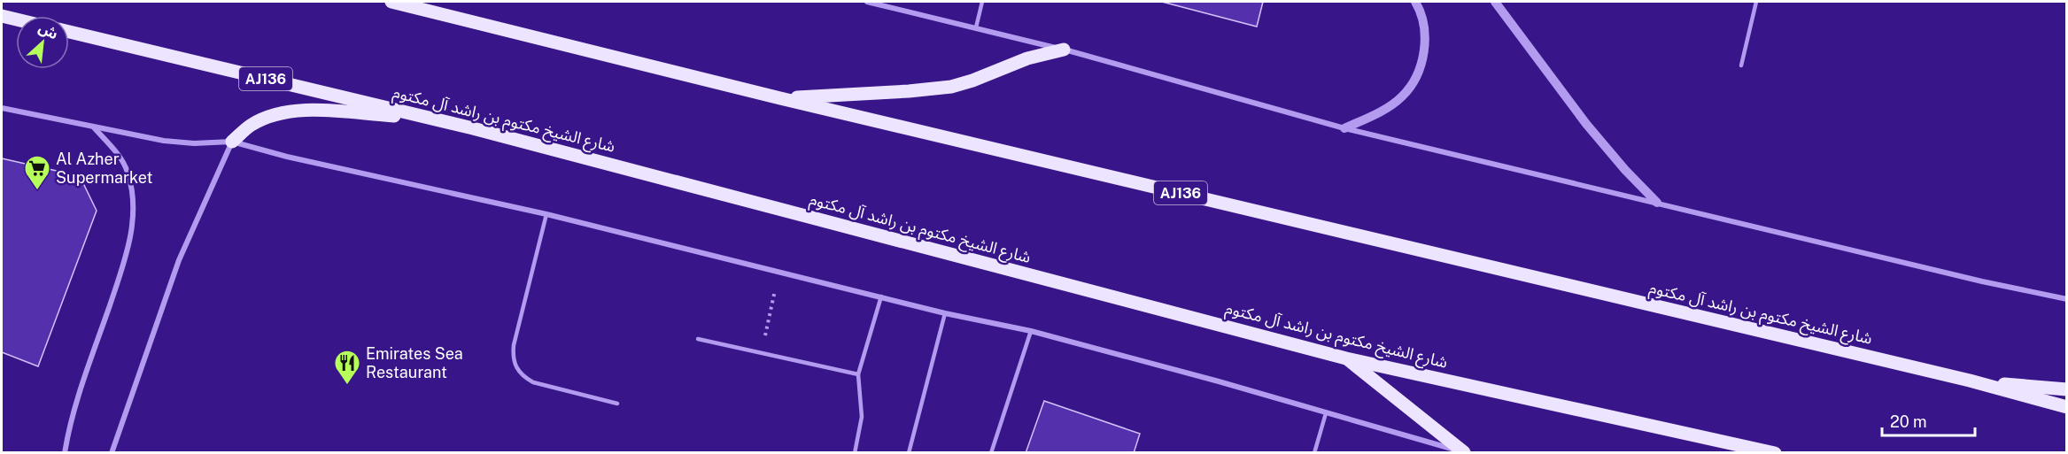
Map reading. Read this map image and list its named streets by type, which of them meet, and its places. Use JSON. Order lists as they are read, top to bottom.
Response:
{
  "streets": {
    "main road": ["AJ136", "شارع الشيخ مكتوم بن راشد آل مكتوم"]
  },
  "places": {
    "supermarket": ["Al Azher Supermarket"],
    "restaurant": ["Emirates Sea Restaurant"]
  },
  "scale_bar": "20 m",
  "north": "top right"
}
